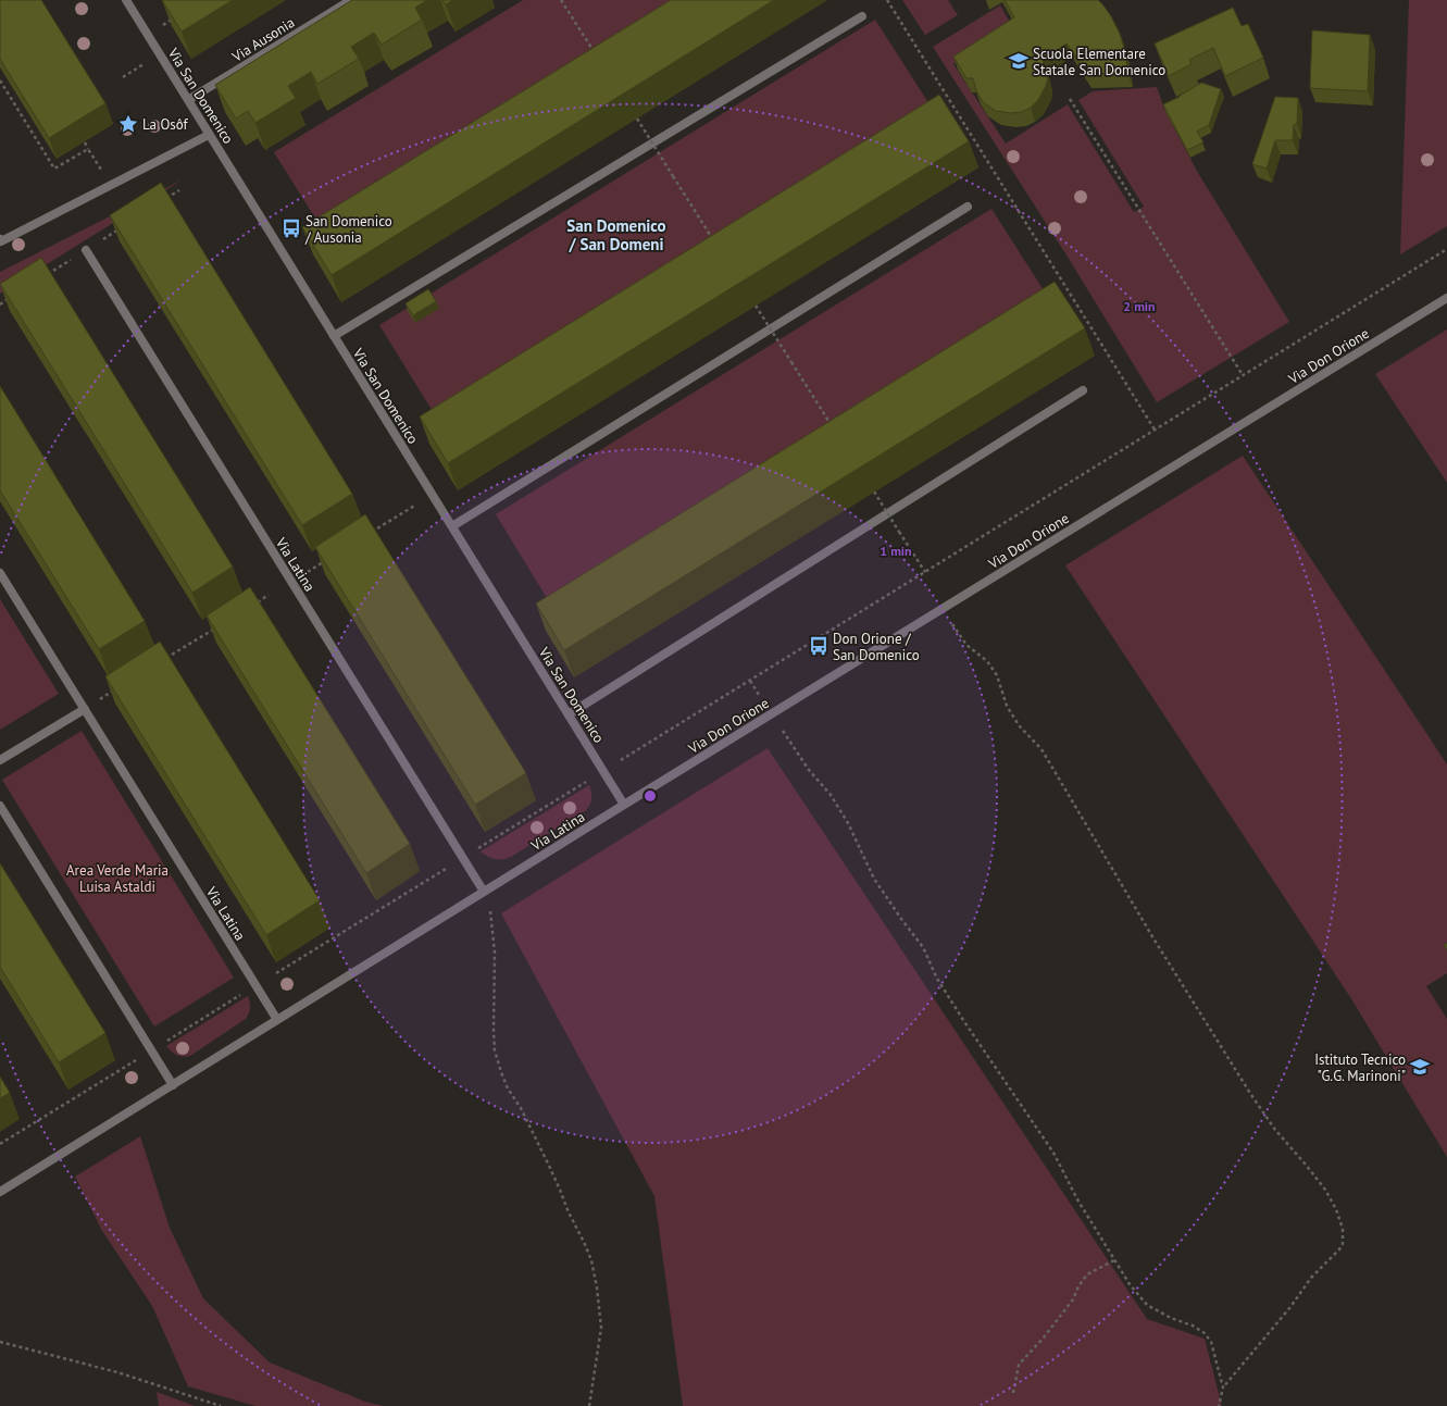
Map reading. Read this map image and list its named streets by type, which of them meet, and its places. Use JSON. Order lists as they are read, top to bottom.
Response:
{
  "streets": {
    "street": [
      "Via Ausonia",
      "Via San Domenico",
      "Via Don Orione",
      "Via Latina"
    ]
  },
  "crossings": [
    ["Via Ausonia", "Via San Domenico"],
    ["Via San Domenico", "Via Don Orione"],
    ["Via San Domenico", "Via Latina"],
    ["Via Don Orione", "Via Latina"]
  ],
  "districts": ["San Domenico / San Domeni"],
  "parks": ["Area Verde Maria Luisa Astaldi"],
  "places": {
    "school or university": ["Scuola Elementare Statale San Domenico", "Istituto Tecnico \"G.G. Marinoni\""],
    "place": ["La Osôf"],
    "bus stop": ["San Domenico / Ausonia", "Don Orione / San Domenico"]
  },
  "rings": ["2 min", "1 min"]
}
